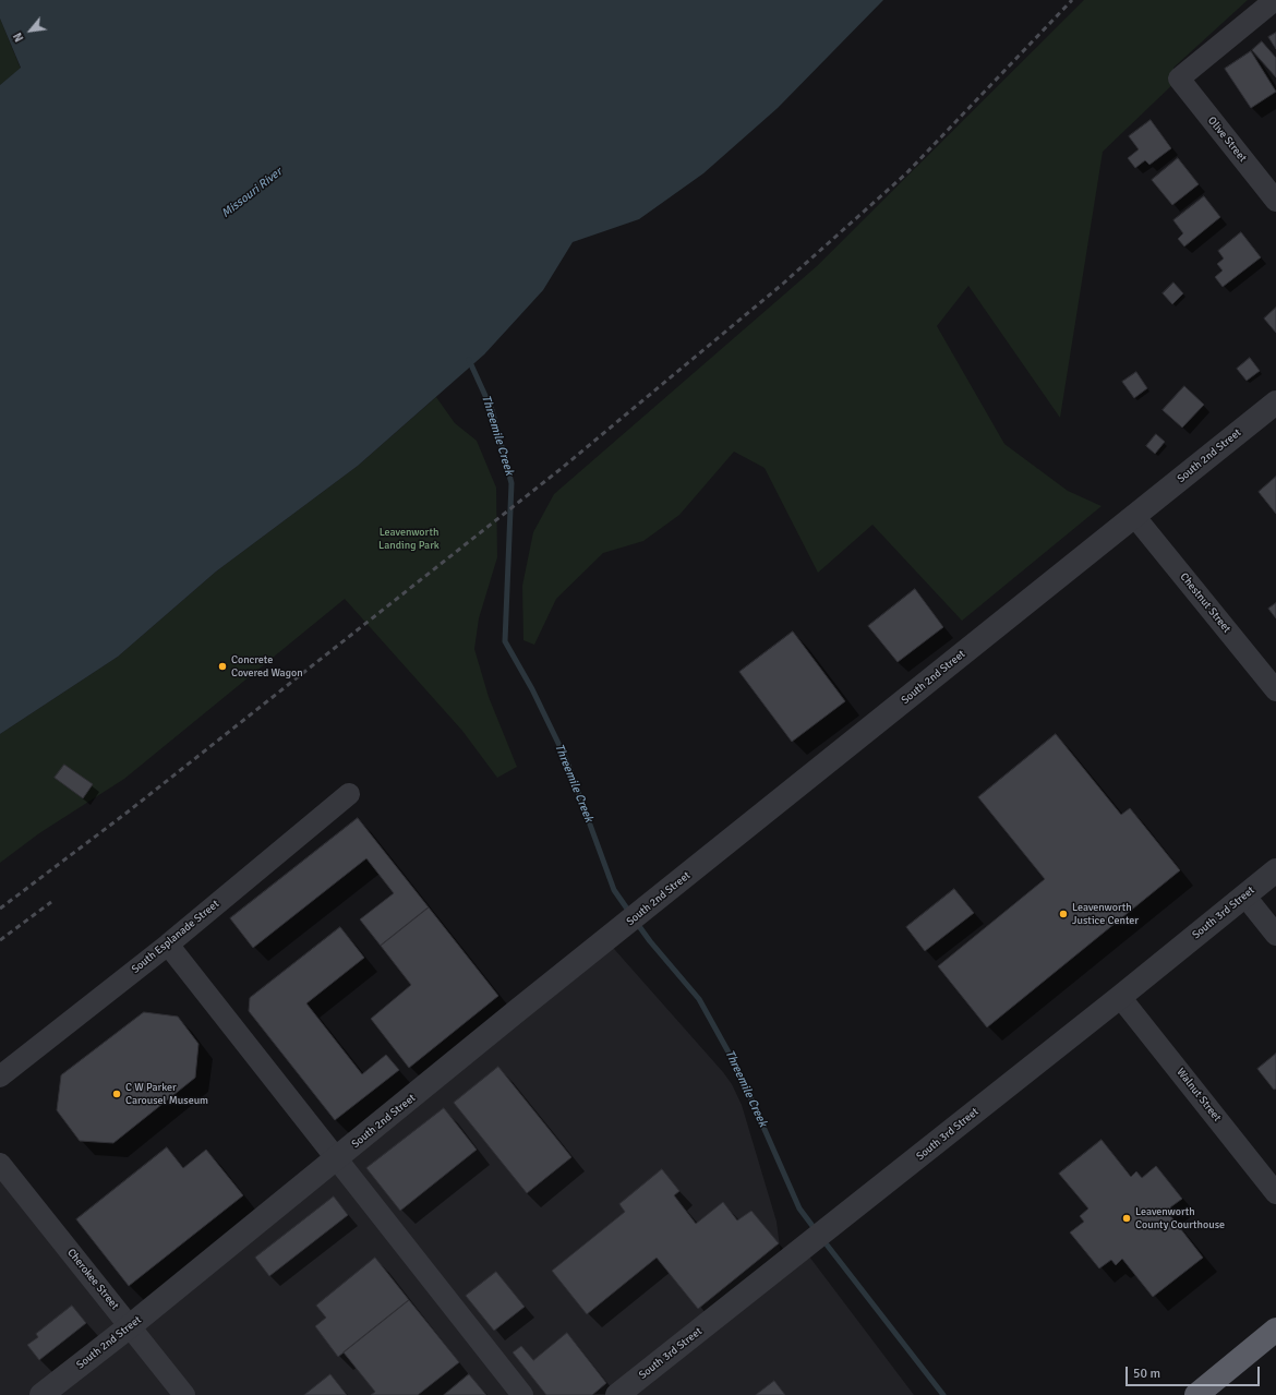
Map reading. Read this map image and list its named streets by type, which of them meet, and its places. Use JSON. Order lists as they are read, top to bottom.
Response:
{
  "streets": {
    "street": [
      "Olive Street",
      "South 2nd Street",
      "Chestnut Street",
      "South 3rd Street",
      "South Esplanade Street",
      "Walnut Street",
      "Cherokee Street"
    ]
  },
  "crossings": [
    ["South 2nd Street", "Chestnut Street"],
    ["South 2nd Street", "Cherokee Street"],
    ["South 3rd Street", "Walnut Street"]
  ],
  "water": ["Missouri River", "Threemile Creek"],
  "parks": ["Leavenworth Landing Park"],
  "places": [
    "Concrete Covered Wagon",
    "Leavenworth Justice Center",
    "C W Parker Carousel Museum",
    "Leavenworth County Courthouse"
  ],
  "scale_bar": "50 m",
  "north": "bottom left"
}
